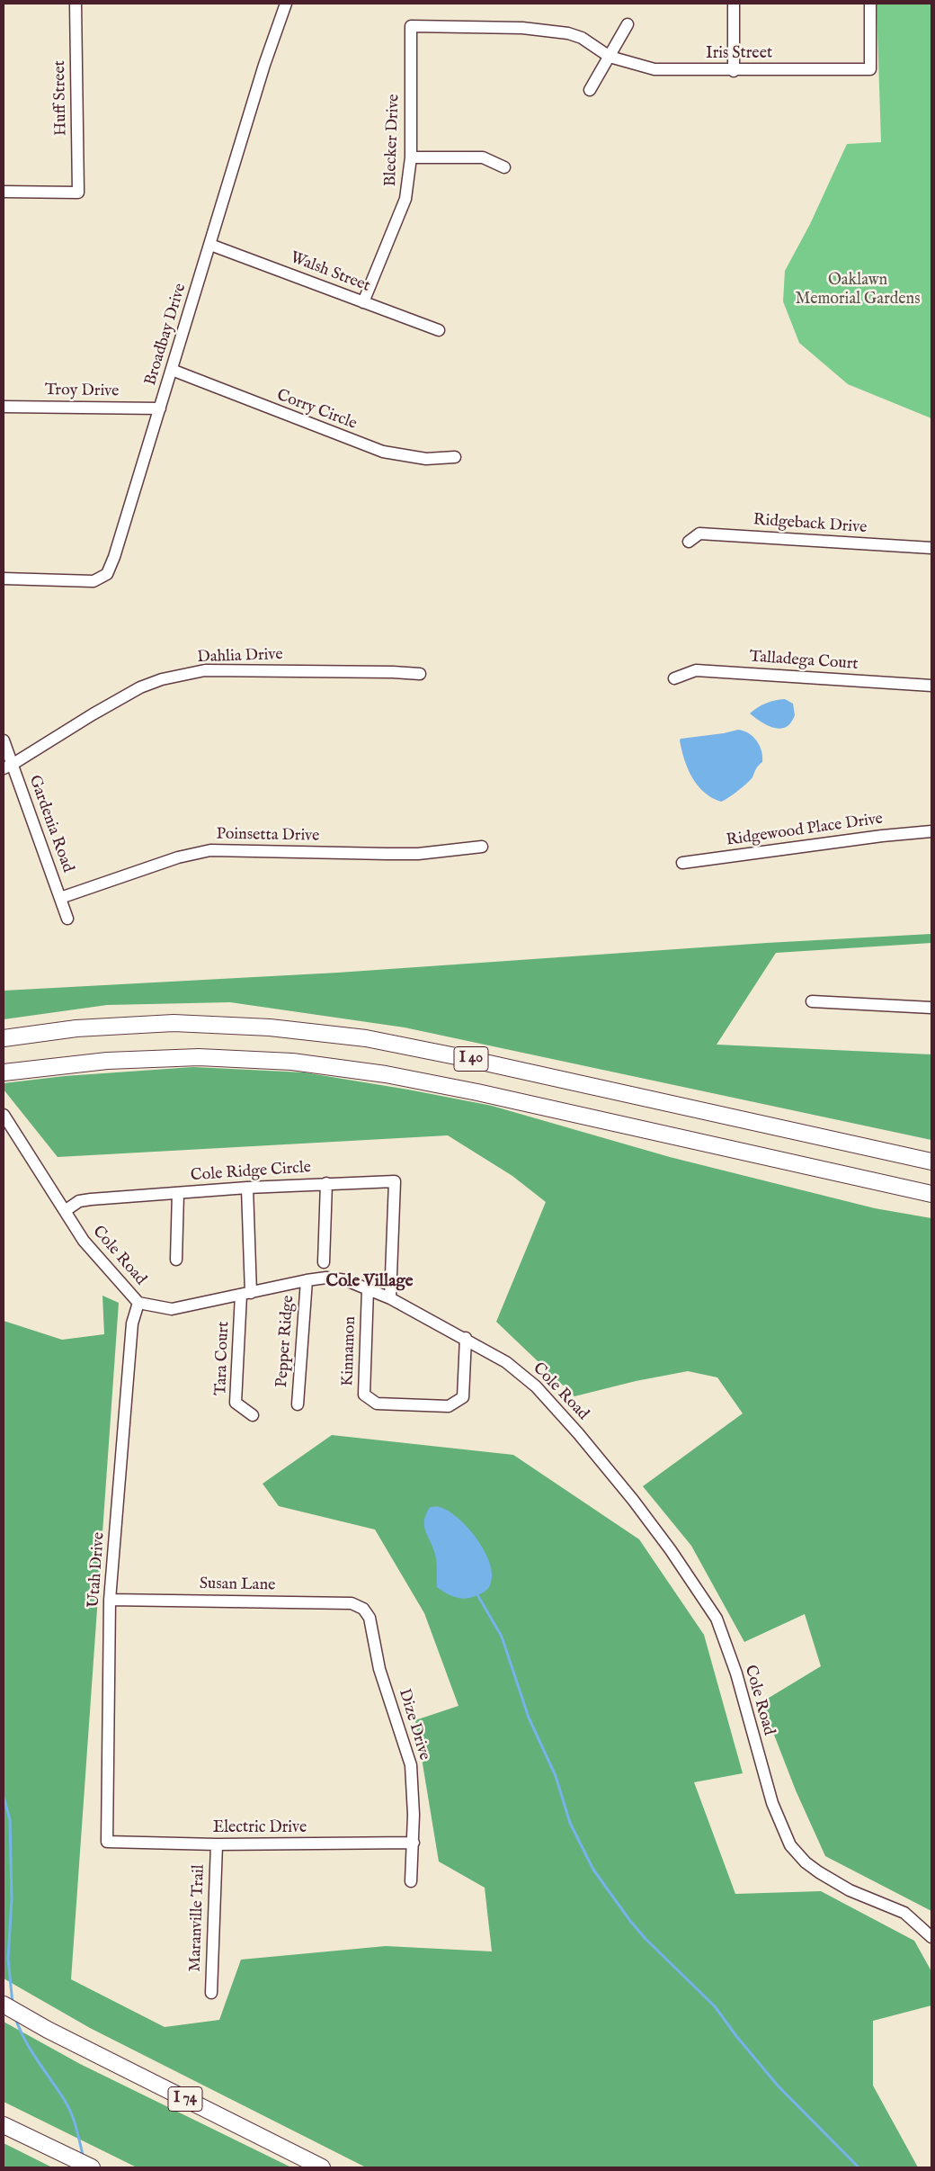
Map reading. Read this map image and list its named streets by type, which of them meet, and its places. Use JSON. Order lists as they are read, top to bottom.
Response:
{
  "streets": {
    "highway": ["I 40", "I 74"],
    "street": [
      "Iris Street",
      "Huff Street",
      "Blecker Drive",
      "Walsh Street",
      "Broadbay Drive",
      "Troy Drive",
      "Corry Circle",
      "Ridgeback Drive",
      "Dahlia Drive",
      "Talladega Court",
      "Gardenia Road",
      "Ridgewood Place Drive",
      "Poinsetta Drive",
      "Cole Ridge Circle",
      "Cole Road",
      "Pepper Ridge",
      "Kinnamon",
      "Tara Court",
      "Utah Drive",
      "Susan Lane",
      "Dize Drive",
      "Electric Drive",
      "Maranville Trail"
    ]
  },
  "crossings": [
    ["Iris Street", "Blecker Drive"],
    ["Blecker Drive", "Walsh Street"],
    ["Walsh Street", "Broadbay Drive"],
    ["Broadbay Drive", "Troy Drive"],
    ["Broadbay Drive", "Corry Circle"],
    ["Dahlia Drive", "Gardenia Road"],
    ["Gardenia Road", "Poinsetta Drive"],
    ["Cole Ridge Circle", "Cole Road"],
    ["Cole Road", "Pepper Ridge"],
    ["Cole Road", "Kinnamon"],
    ["Cole Road", "Tara Court"],
    ["Cole Road", "Utah Drive"],
    ["Utah Drive", "Susan Lane"],
    ["Utah Drive", "Electric Drive"],
    ["Susan Lane", "Dize Drive"],
    ["Dize Drive", "Electric Drive"],
    ["Electric Drive", "Maranville Trail"]
  ],
  "districts": ["Cole Village"],
  "parks": ["Oaklawn Memorial Gardens"]
}
